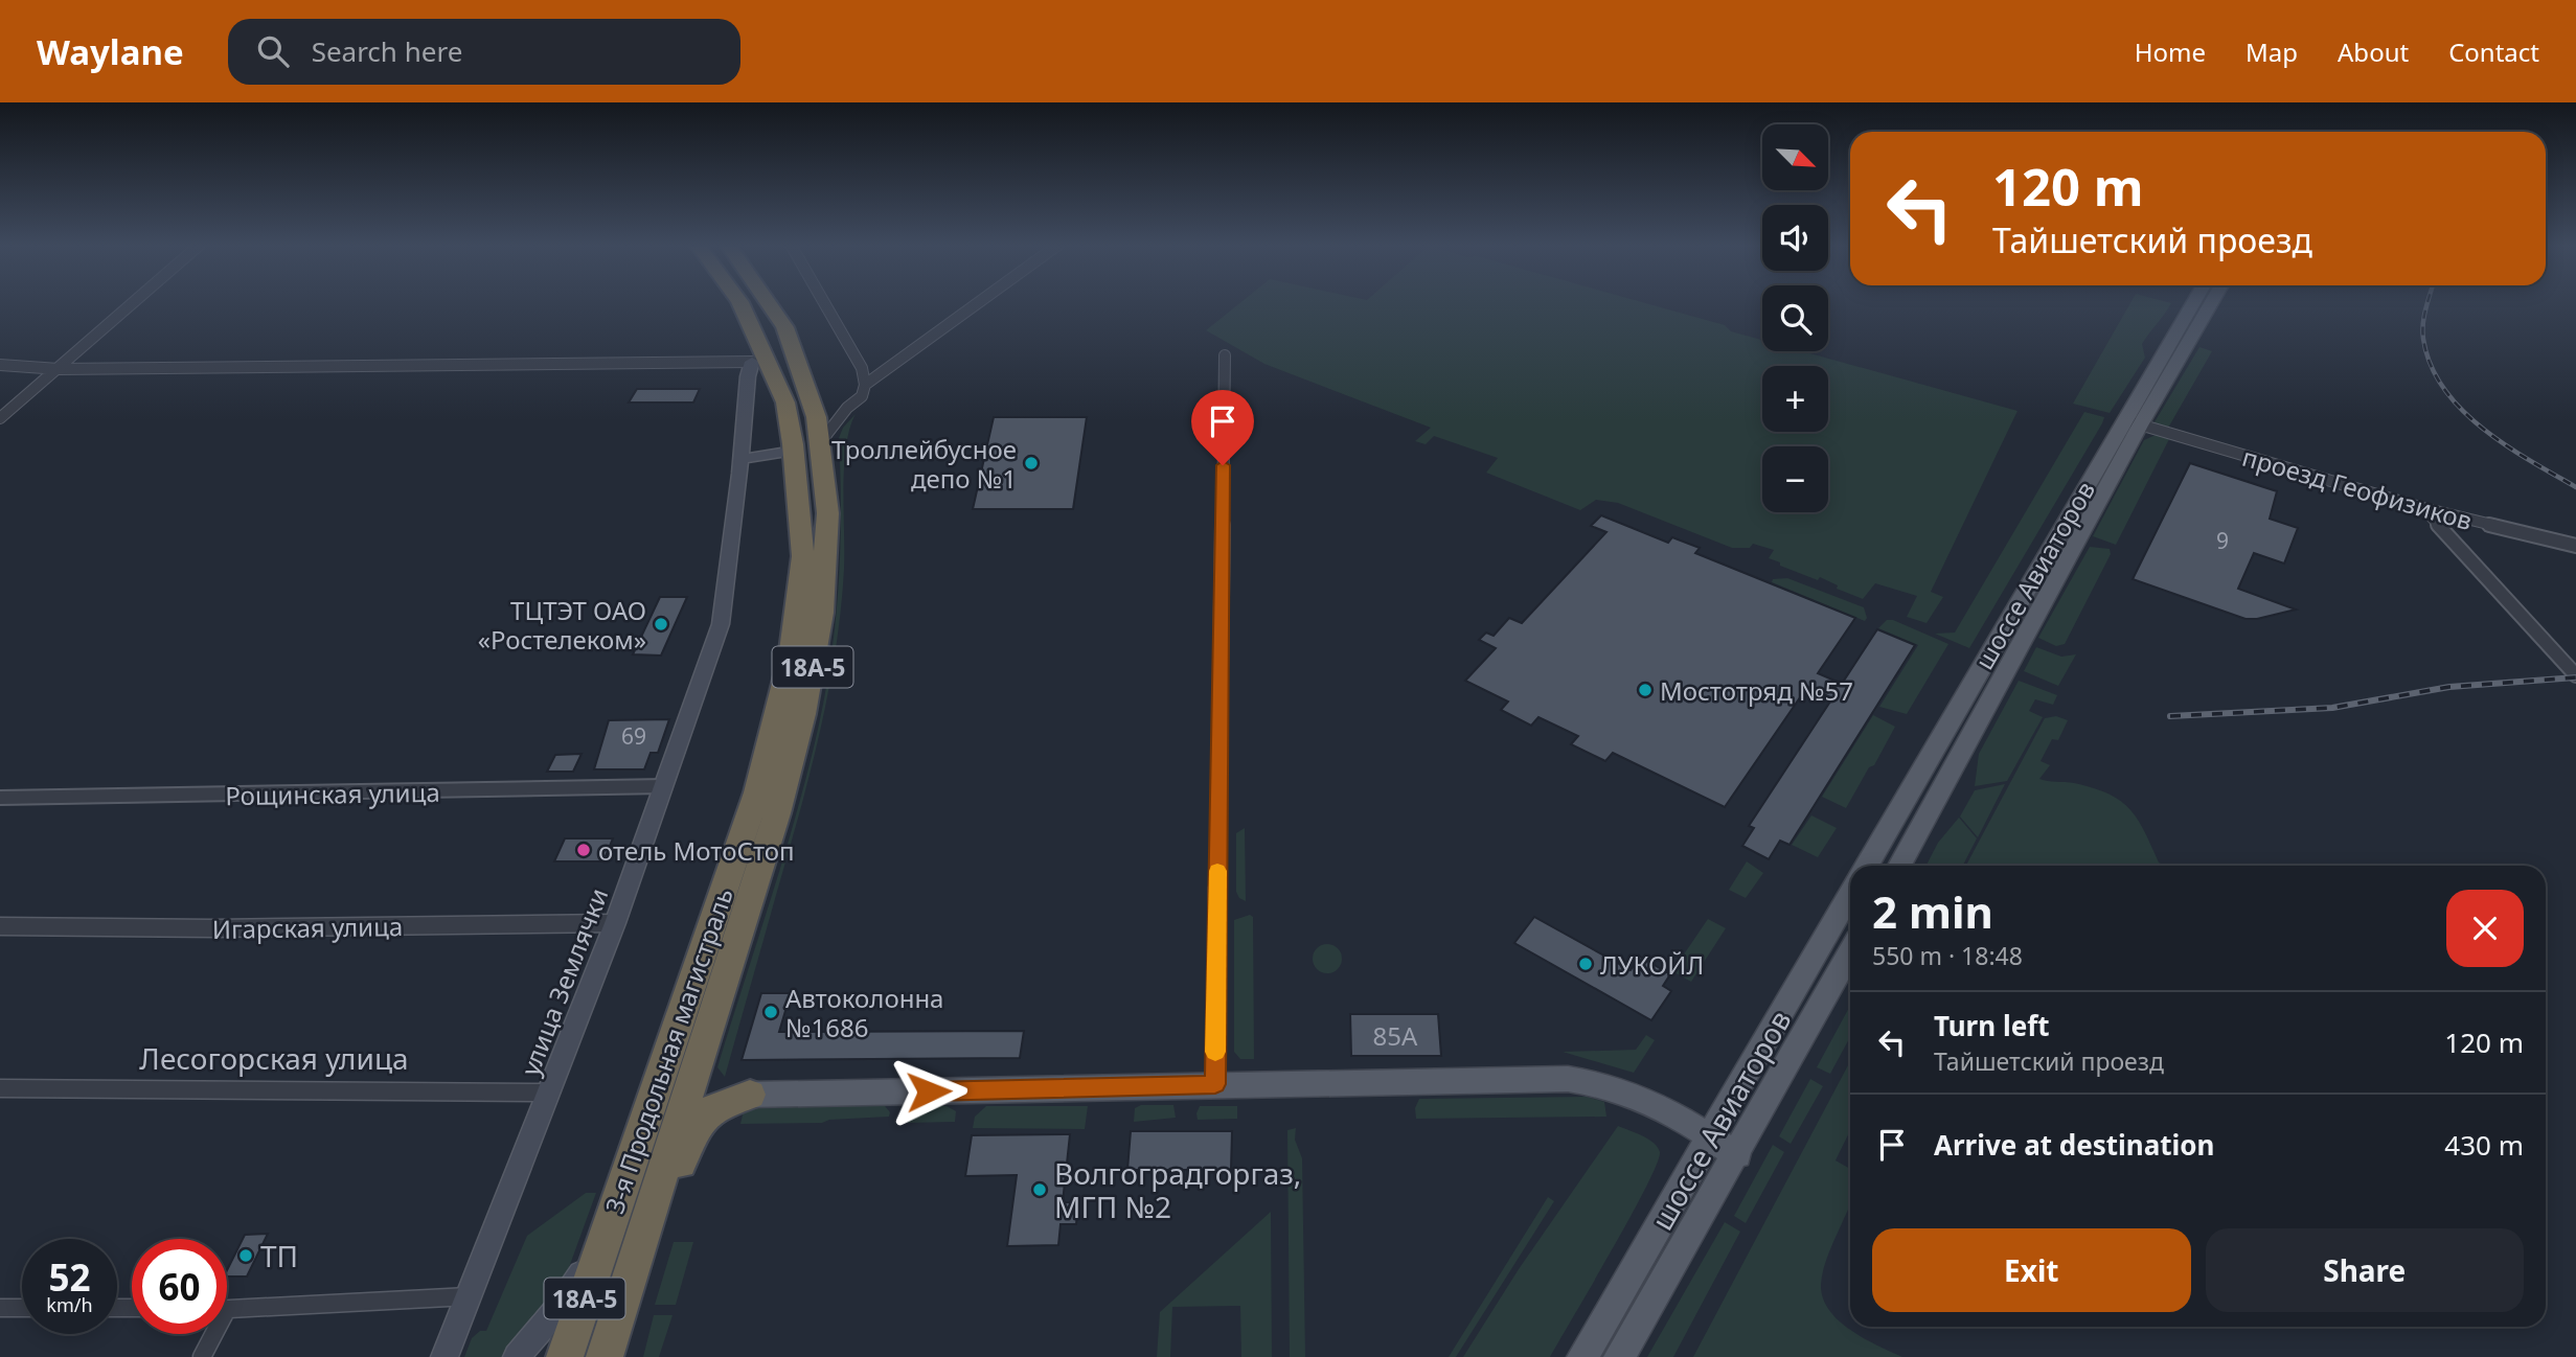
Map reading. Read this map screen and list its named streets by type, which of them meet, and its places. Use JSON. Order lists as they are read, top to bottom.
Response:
{
  "streets": {
    "highway": ["18А-5", "3-я Продольная магистраль"],
    "main road": ["шоссе Авиаторов"],
    "street": [
      "проезд Геофизиков",
      "Рощинская улица",
      "Игарская улица",
      "улица Землячки",
      "Лесогорская улица"
    ]
  },
  "crossings": [
    ["проезд Геофизиков", "шоссе Авиаторов"],
    ["Рощинская улица", "улица Землячки"],
    ["Игарская улица", "улица Землячки"],
    ["улица Землячки", "3-я Продольная магистраль"],
    ["улица Землячки", "Лесогорская улица"]
  ],
  "places": [
    "Троллейбусное депо №1",
    "ТЦТЭТ ОАО «Ростелеком»",
    "Мостотряд №57",
    "отель МотоСтоп",
    "ЛУКОЙЛ",
    "Автоколонна №1686",
    "Волгоградгоргаз, МГП №2",
    "ТП"
  ],
  "house_numbers": ["9", "69", "85А"],
  "north": "bottom right",
  "page": {
    "header": "Waylane",
    "search": "Search here",
    "nav": [
      "Home",
      "Map",
      "About",
      "Contact"
    ],
    "map_buttons": ["+", "−"],
    "turn": ["120 m", "Тайшетский проезд"],
    "heading": ["2 min", "550 m · 18:48"],
    "list": [
      {
        "name": "Turn left",
        "note": "Тайшетский проезд",
        "value": "120 m"
      },
      {
        "name": "Arrive at destination",
        "value": "430 m"
      }
    ],
    "buttons": ["Exit", "Share"],
    "speed": "52 km/h",
    "limit": "60"
  }
}
